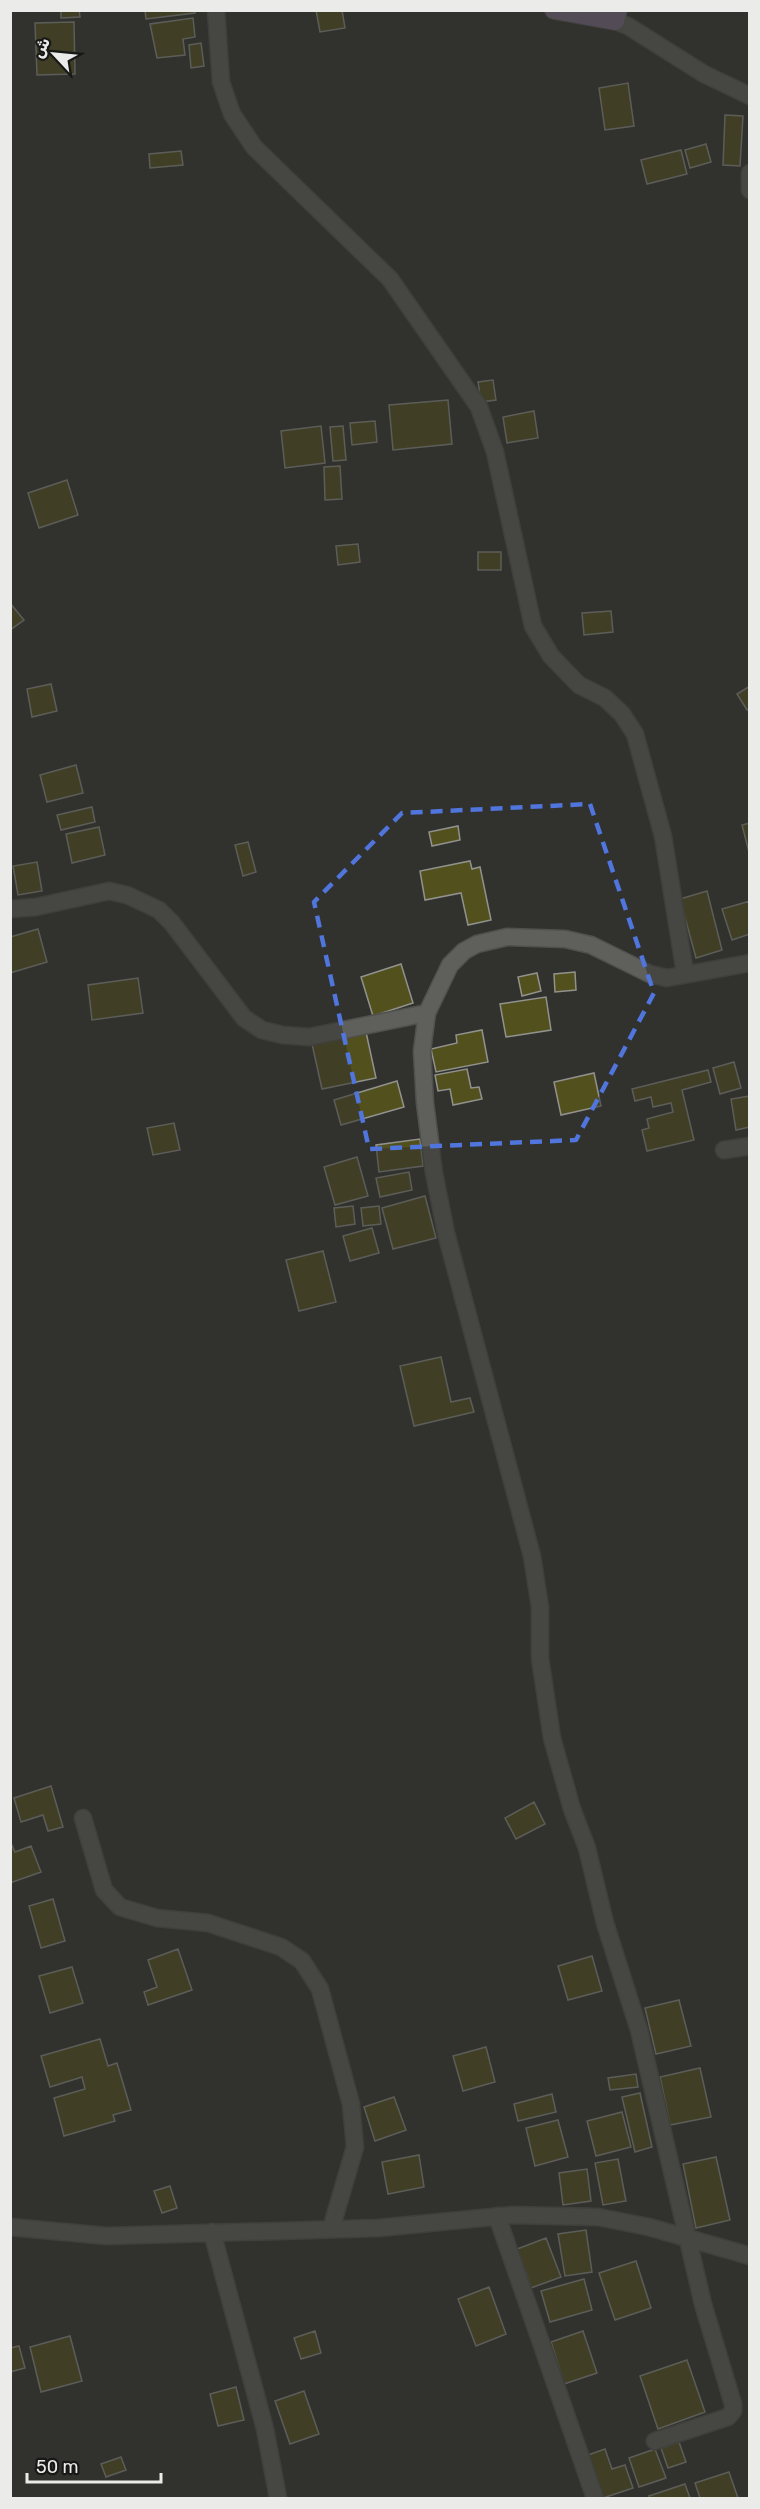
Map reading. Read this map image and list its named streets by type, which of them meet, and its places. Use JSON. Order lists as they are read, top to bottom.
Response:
{
  "scale_bar": "50 m",
  "north": "top left"
}
